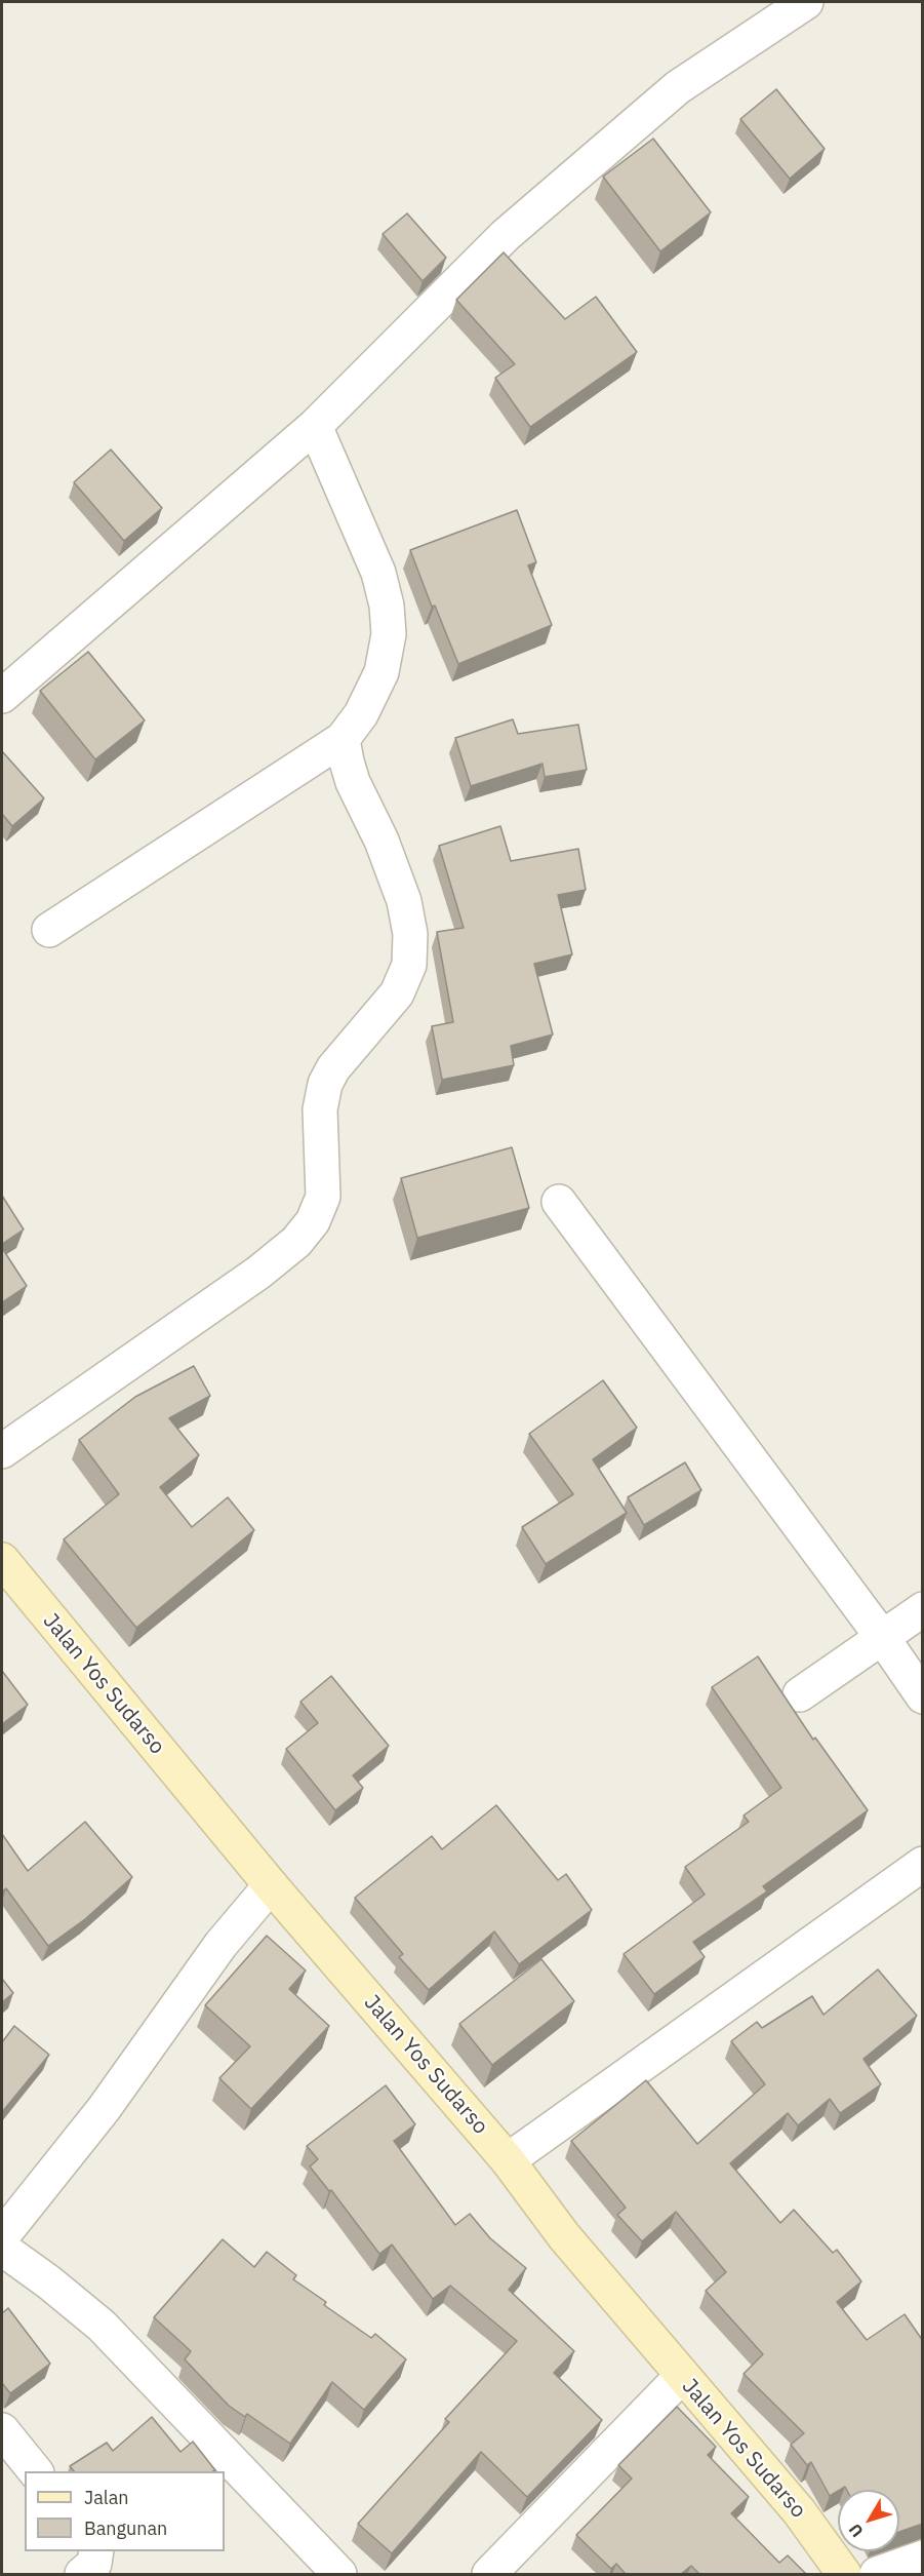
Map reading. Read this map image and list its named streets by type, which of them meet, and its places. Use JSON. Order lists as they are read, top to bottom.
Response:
{
  "streets": {
    "main road": ["Jalan Yos Sudarso"]
  },
  "legend": ["Jalan", "Bangunan"],
  "north": "bottom left"
}
